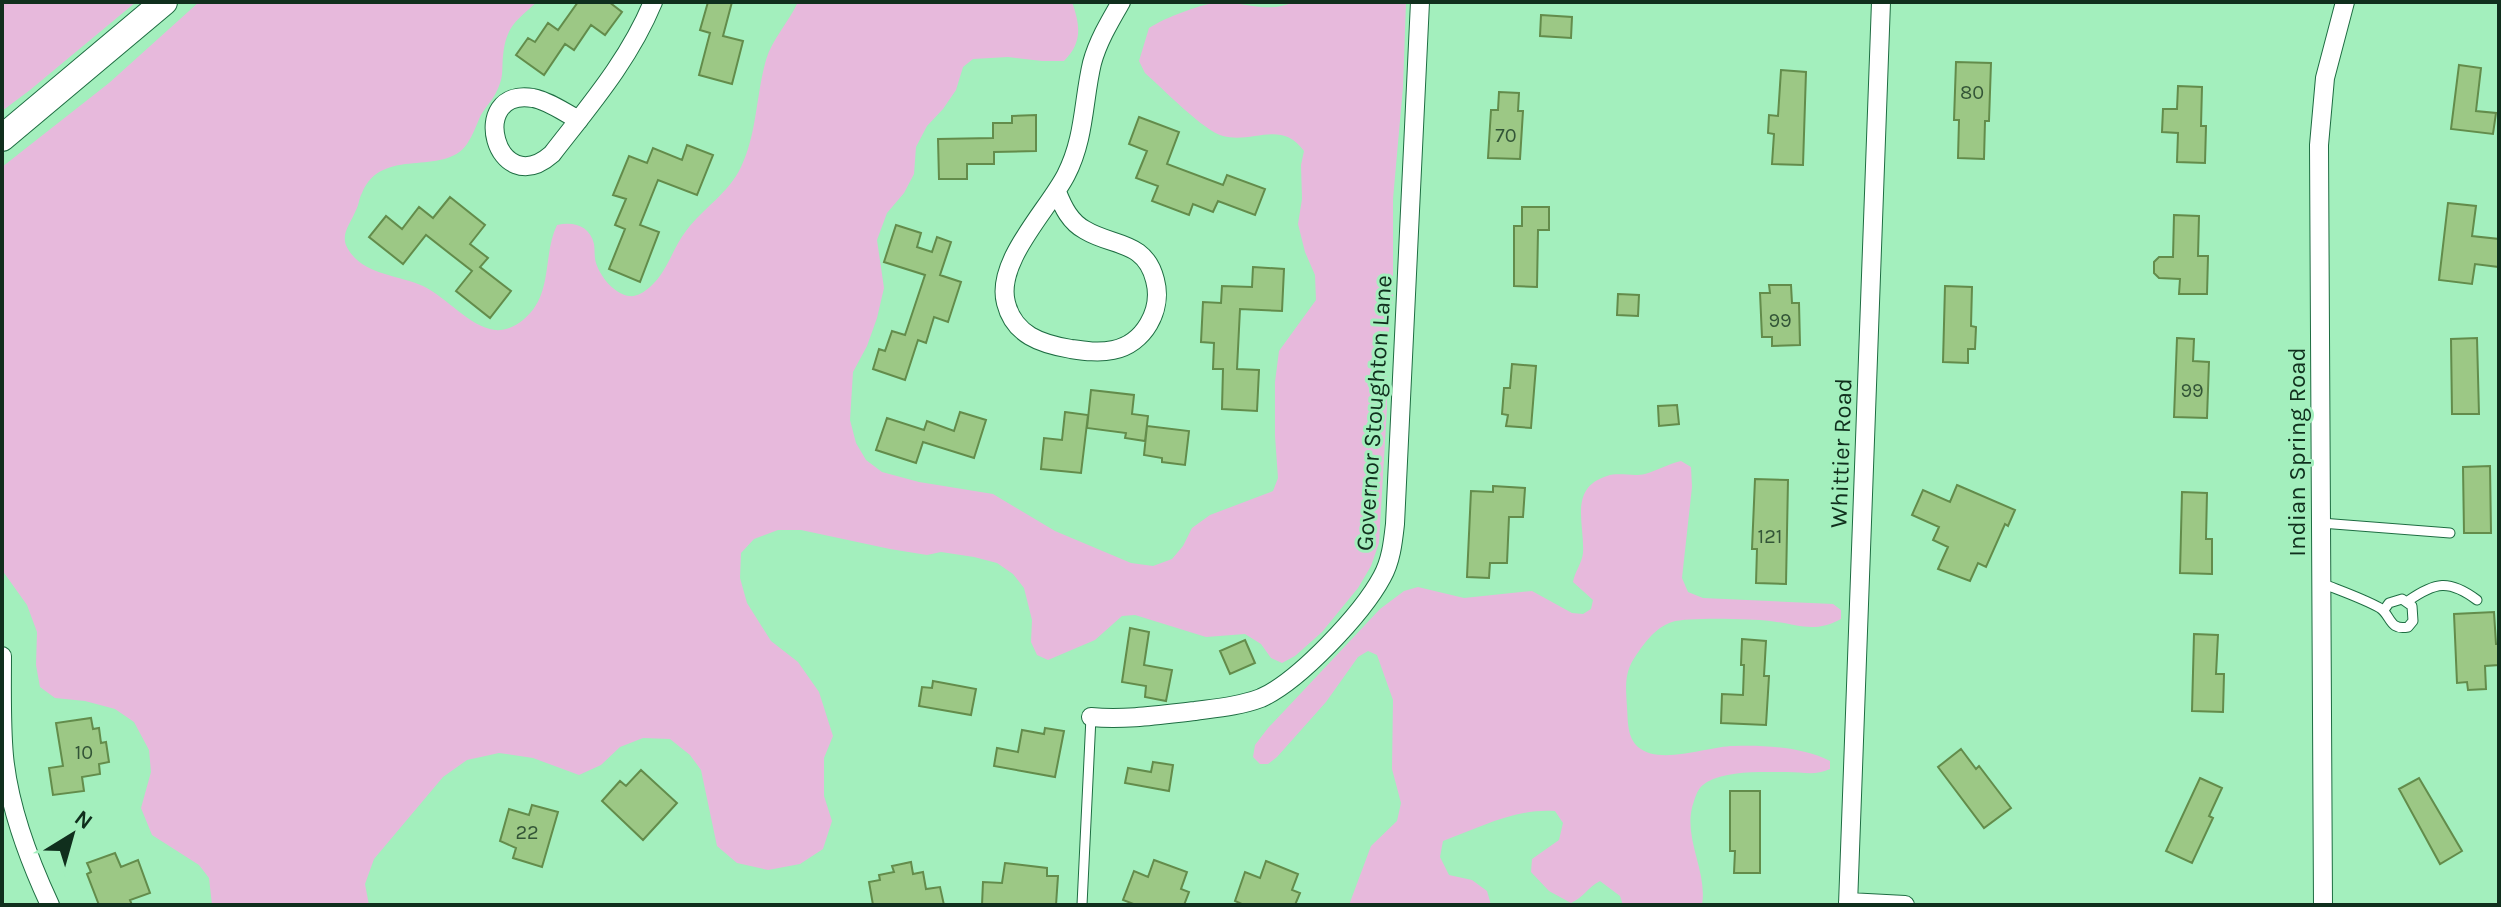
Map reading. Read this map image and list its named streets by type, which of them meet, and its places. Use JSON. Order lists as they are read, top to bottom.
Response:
{
  "streets": {
    "street": ["Governor Stoughton Lane", "Indian Spring Road", "Whittier Road"]
  },
  "house_numbers": [
    "80",
    "70",
    "99",
    "99",
    "121",
    "10",
    "22"
  ],
  "north": "top right"
}
